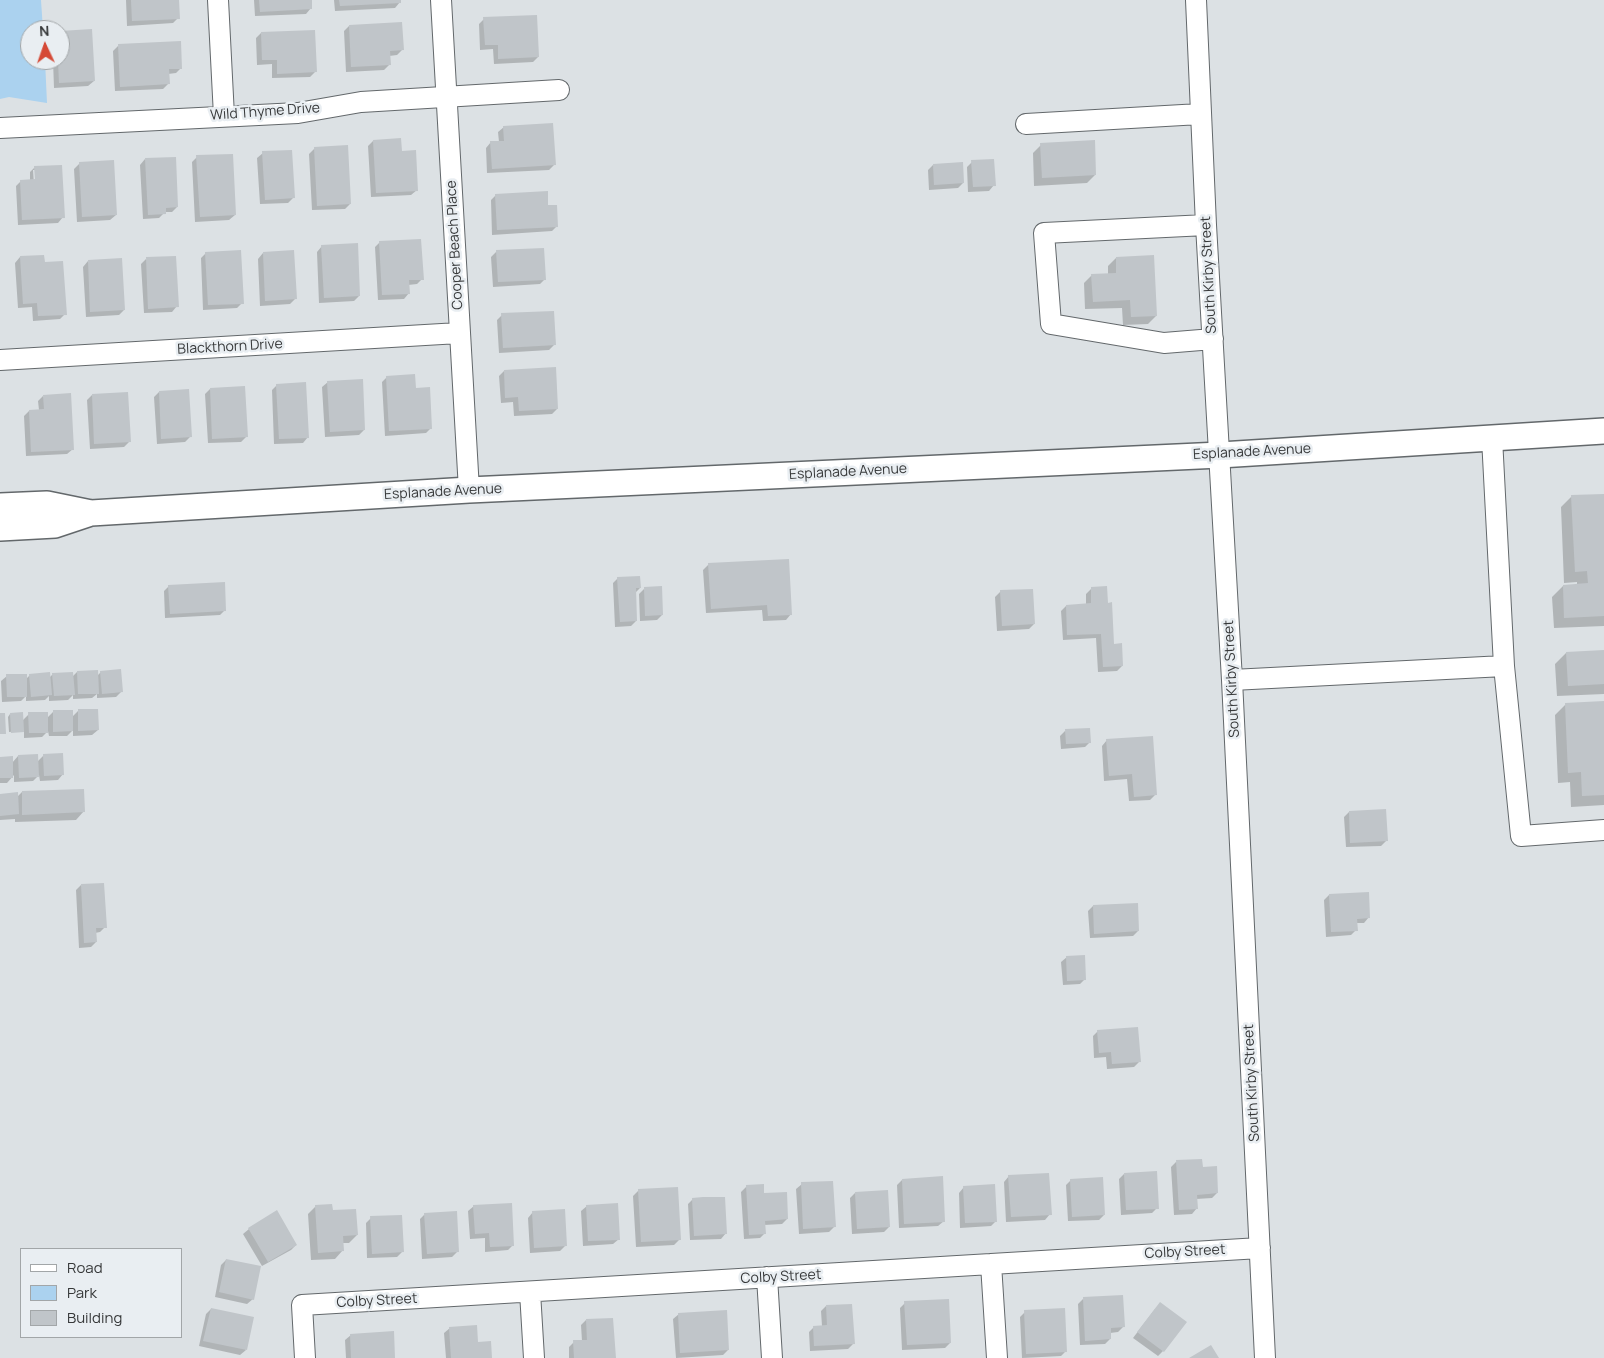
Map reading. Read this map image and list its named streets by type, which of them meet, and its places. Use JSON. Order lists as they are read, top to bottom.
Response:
{
  "streets": {
    "main road": ["Esplanade Avenue"],
    "street": [
      "Wild Thyme Drive",
      "Cooper Beach Place",
      "South Kirby Street",
      "Blackthorn Drive",
      "Colby Street"
    ]
  },
  "crossings": [
    ["Wild Thyme Drive", "Cooper Beach Place"],
    ["Cooper Beach Place", "Blackthorn Drive"],
    ["Cooper Beach Place", "Esplanade Avenue"],
    ["South Kirby Street", "Esplanade Avenue"],
    ["South Kirby Street", "Colby Street"]
  ],
  "legend": ["Road", "Park", "Building"],
  "north": "top"
}
